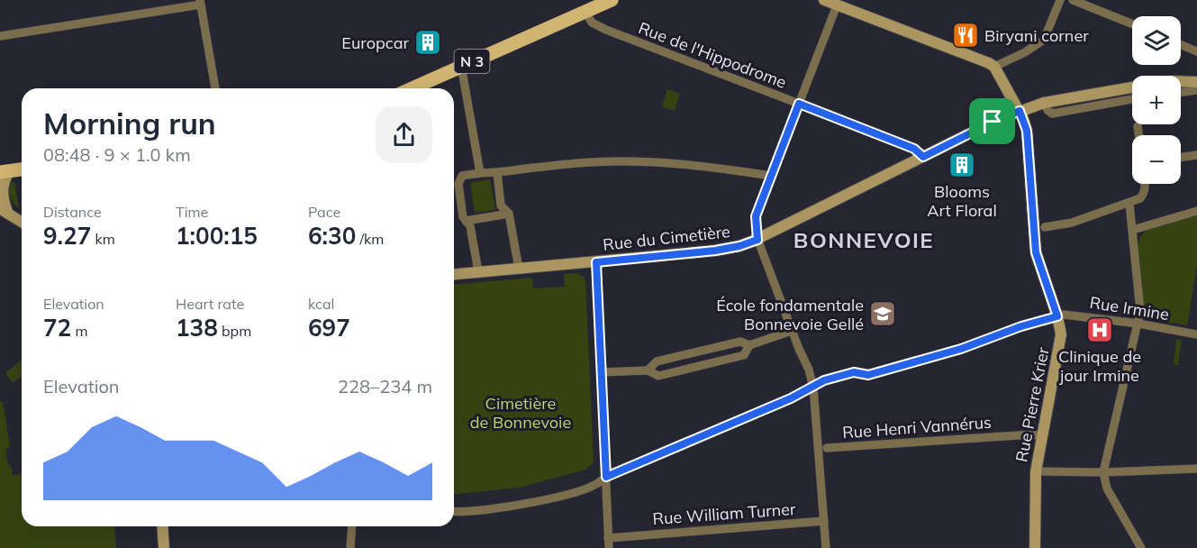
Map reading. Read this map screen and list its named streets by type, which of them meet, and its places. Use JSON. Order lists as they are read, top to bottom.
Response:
{
  "streets": {
    "main road": ["N 3", "Rue du Cimetière", "Rue Pierre Krier"],
    "street": [
      "Rue de l'Hippodrome",
      "Rue Irmine",
      "Rue Henri Vannérus",
      "Rue William Turner"
    ]
  },
  "crossings": [
    ["Rue de l'Hippodrome", "N 3"],
    ["Rue de l'Hippodrome", "Rue du Cimetière"],
    ["Rue du Cimetière", "Rue Pierre Krier"],
    ["Rue Irmine", "Rue Pierre Krier"],
    ["Rue Pierre Krier", "Rue Henri Vannérus"]
  ],
  "districts": ["BONNEVOIE"],
  "parks": ["Cimetière de Bonnevoie"],
  "places": {
    "restaurant": ["Biryani corner"],
    "building": ["Europcar", "Blooms Art Floral"],
    "school or university": ["École fondamentale Bonnevoie Gellé"],
    "hospital": ["Clinique de jour Irmine"]
  },
  "page": {
    "map_buttons": ["+", "−"],
    "heading": ["Morning run", "08:48 · 9 × 1.0 km"],
    "stats": [
      ["Distance", "9.27 km"],
      ["Time", "1:00:15"],
      ["Pace", "6:30 /km"],
      ["Elevation", "72 m"],
      ["Heart rate", "138 bpm"],
      ["kcal", "697"]
    ],
    "chart": ["Elevation", "228–234 m"]
  }
}
